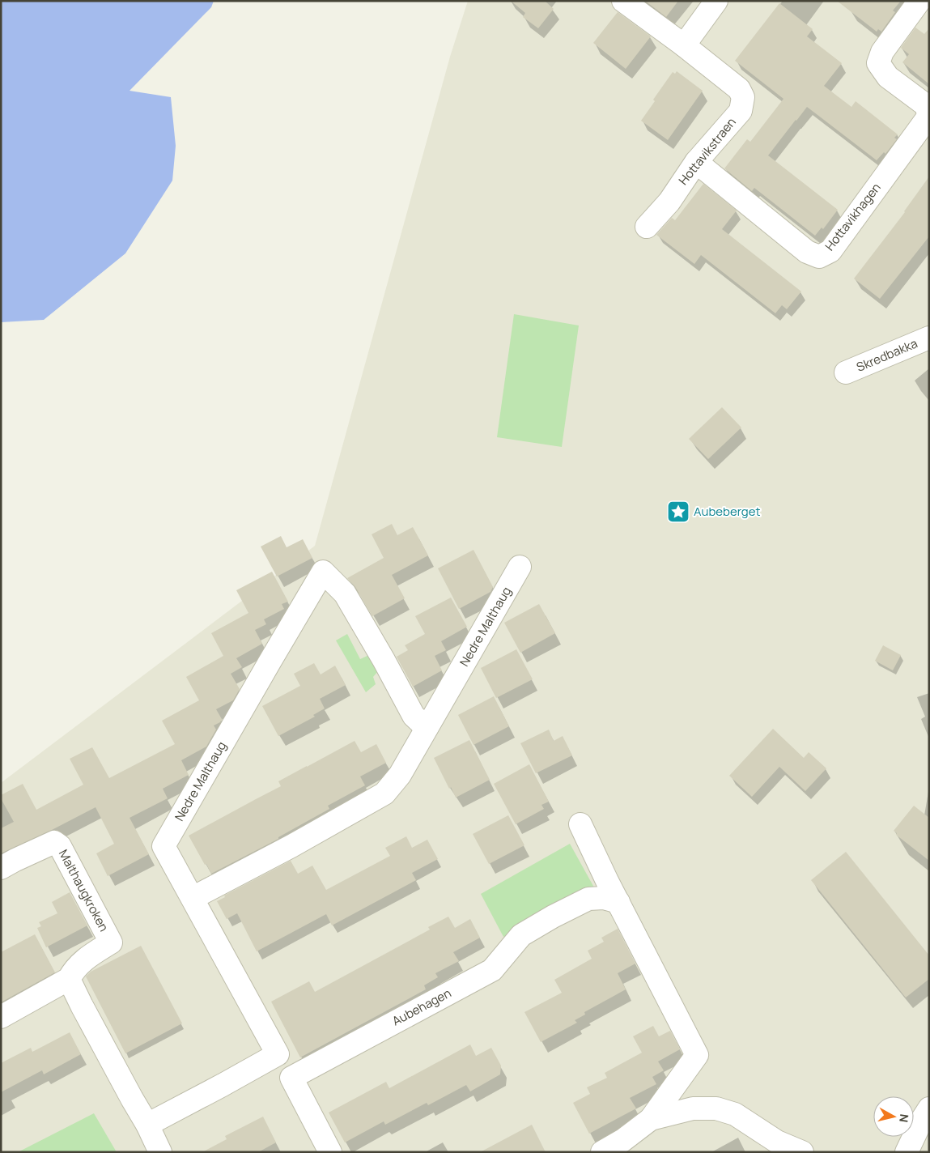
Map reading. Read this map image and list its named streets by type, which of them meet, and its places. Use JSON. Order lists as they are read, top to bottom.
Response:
{
  "streets": {
    "street": [
      "Hottavikstraen",
      "Hottavikhagen",
      "Skredbakka",
      "Nedre Malthaug",
      "Malthaugkroken",
      "Aubehagen"
    ]
  },
  "crossings": [
    ["Hottavikstraen", "Hottavikhagen"]
  ],
  "places": {
    "place": ["Aubeberget"]
  },
  "north": "right"
}
